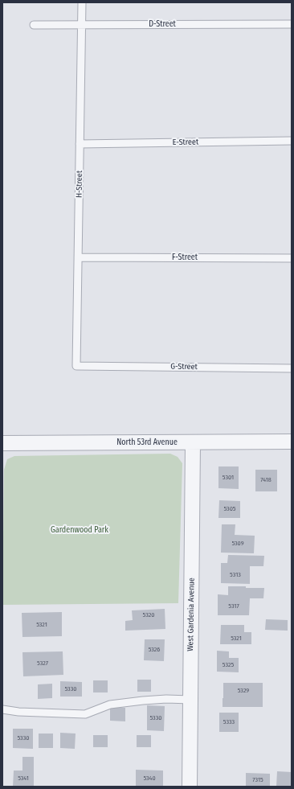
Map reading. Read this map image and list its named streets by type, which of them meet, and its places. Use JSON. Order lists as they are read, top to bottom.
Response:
{
  "streets": {
    "street": ["North 53rd Avenue", "West Gardenia Avenue"],
    "lane": [
      "D-Street",
      "E-Street",
      "H-Street",
      "F-Street",
      "G-Street"
    ]
  },
  "crossings": [
    ["D-Street", "H-Street"],
    ["E-Street", "H-Street"],
    ["H-Street", "F-Street"],
    ["H-Street", "G-Street"],
    ["North 53rd Avenue", "West Gardenia Avenue"]
  ],
  "parks": ["Gardenwood Park"],
  "house_numbers": [
    "5301",
    "7418",
    "5305",
    "5309",
    "5313",
    "5317",
    "5320",
    "5321",
    "5321",
    "5326",
    "5327",
    "5325",
    "5330",
    "5329",
    "5330",
    "5333",
    "5330",
    "5341",
    "5340",
    "7315"
  ]
}
